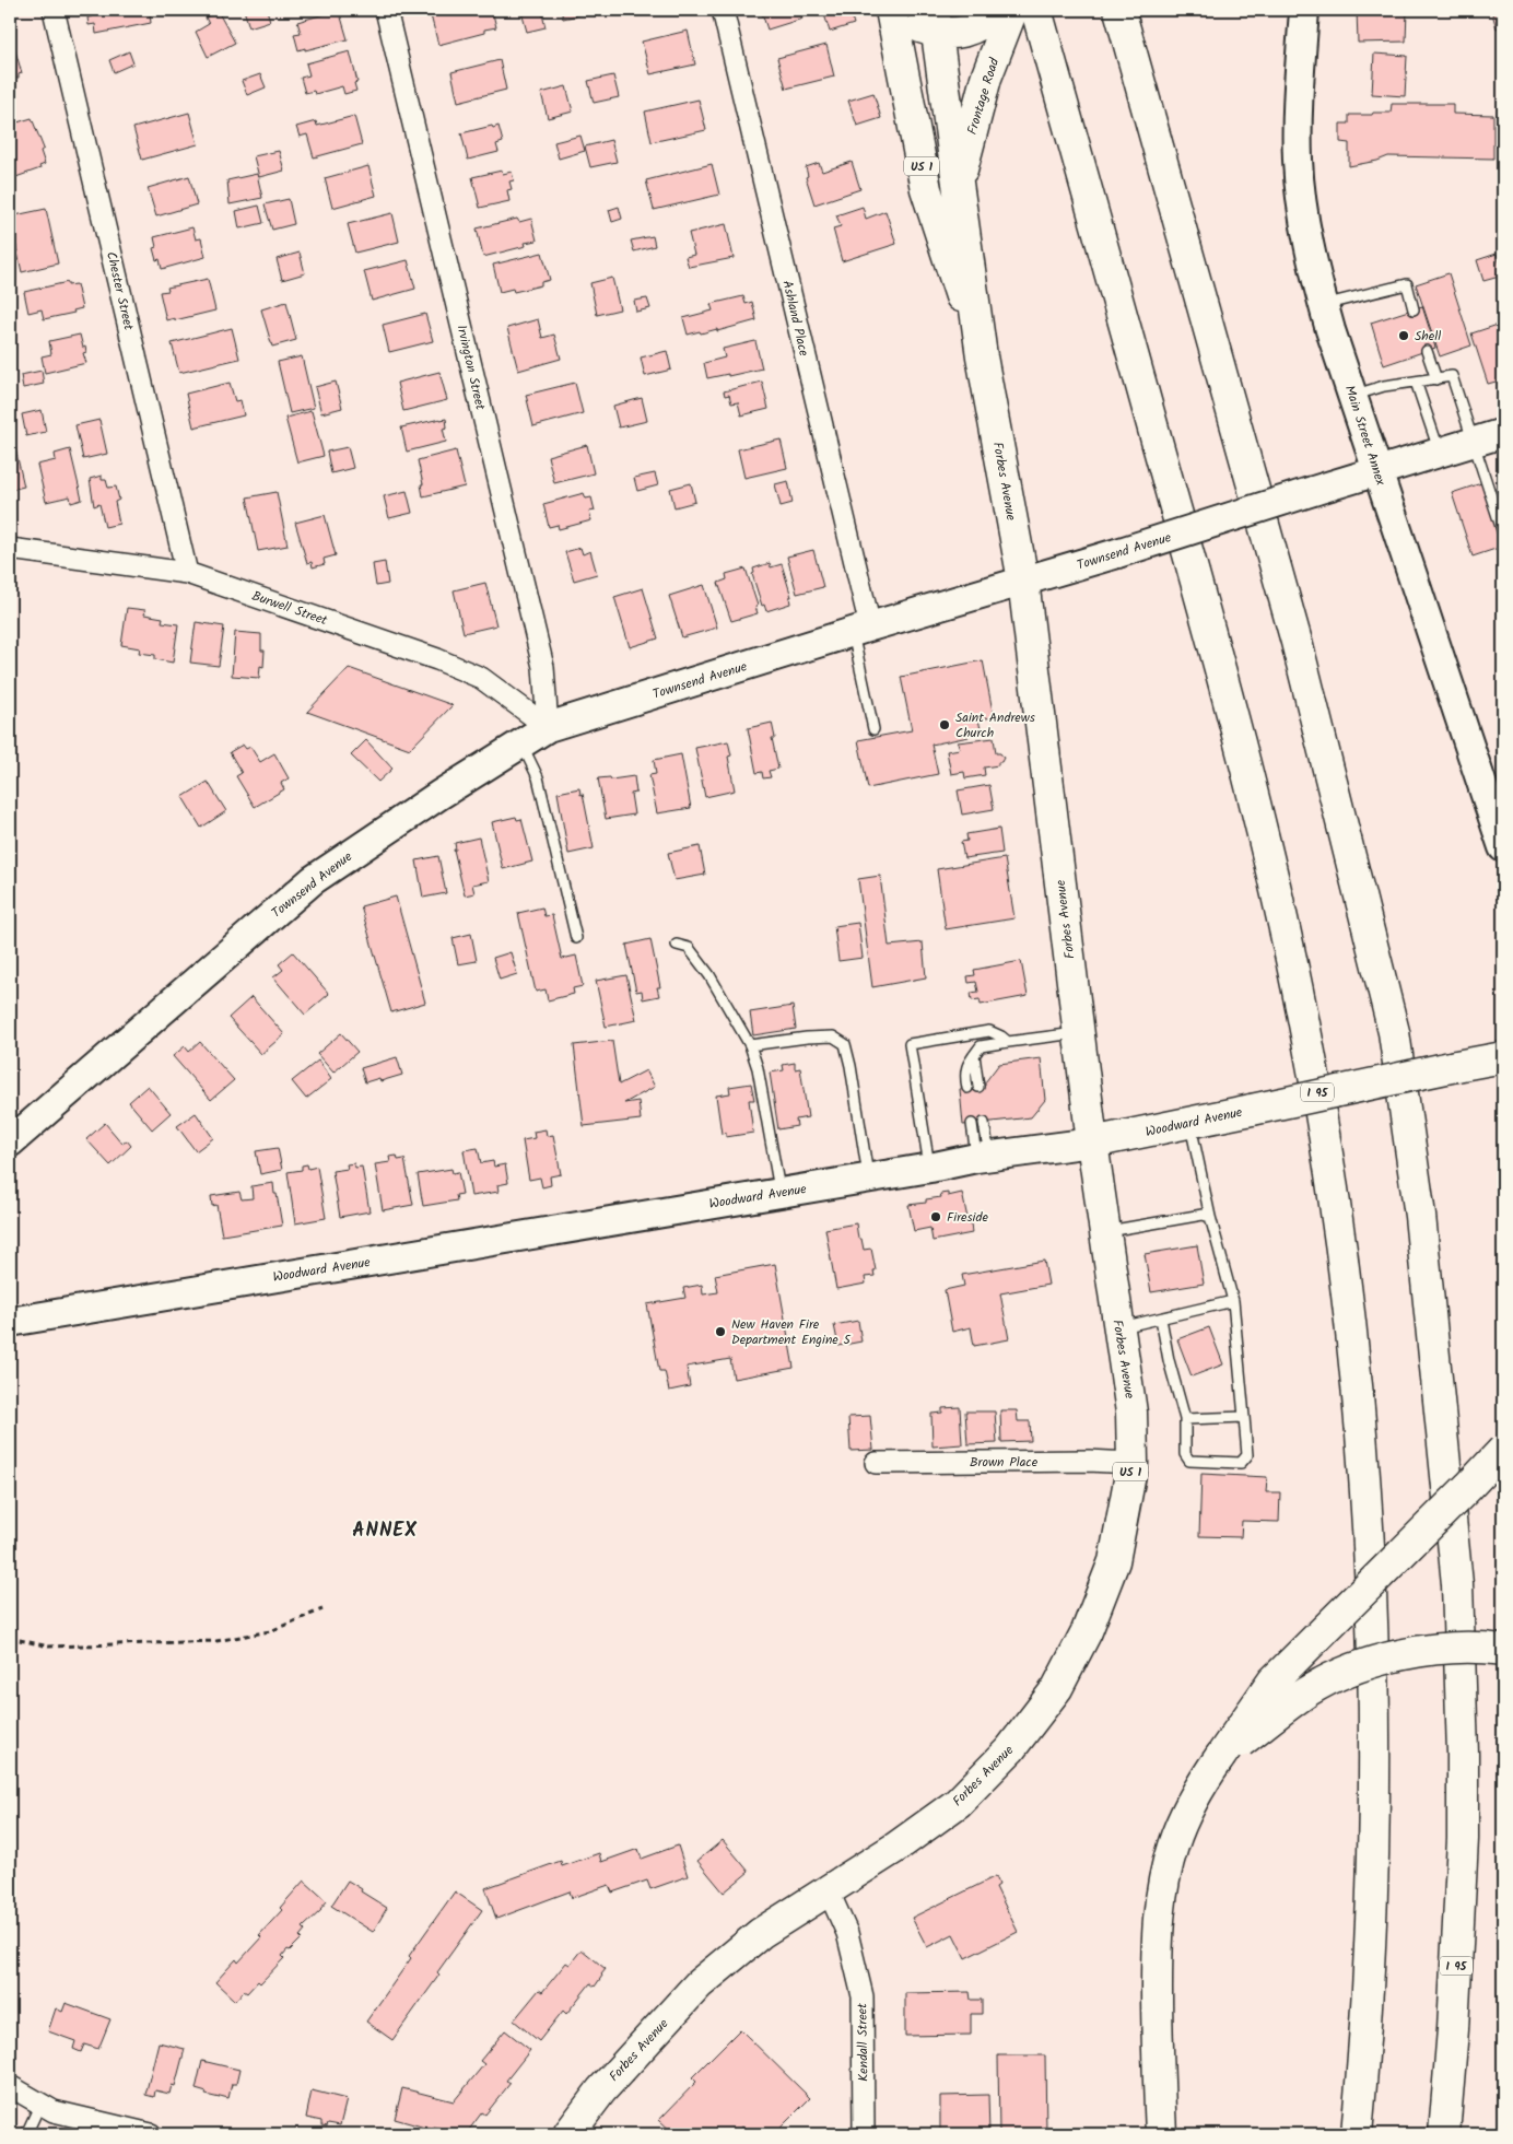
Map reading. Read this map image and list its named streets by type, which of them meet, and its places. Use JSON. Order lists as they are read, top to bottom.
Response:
{
  "streets": {
    "main road": [
      "Frontage Road",
      "US 1",
      "Main Street Annex",
      "Forbes Avenue",
      "Townsend Avenue",
      "I 95",
      "Woodward Avenue"
    ],
    "street": [
      "Chester Street",
      "Ashland Place",
      "Irvington Street",
      "Burwell Street",
      "Brown Place",
      "Kendall Street"
    ]
  },
  "crossings": [
    ["Frontage Road", "Forbes Avenue"],
    ["Chester Street", "Burwell Street"],
    ["Ashland Place", "Townsend Avenue"],
    ["Irvington Street", "Townsend Avenue"],
    ["Irvington Street", "Burwell Street"],
    ["Main Street Annex", "Townsend Avenue"],
    ["Forbes Avenue", "Townsend Avenue"],
    ["Forbes Avenue", "Woodward Avenue"],
    ["Forbes Avenue", "Brown Place"],
    ["Forbes Avenue", "Kendall Street"],
    ["Townsend Avenue", "Burwell Street"]
  ],
  "districts": ["ANNEX"],
  "places": [
    "Shell",
    "Saint Andrews Church",
    "Fireside",
    "New Haven Fire Department Engine 5"
  ]
}
